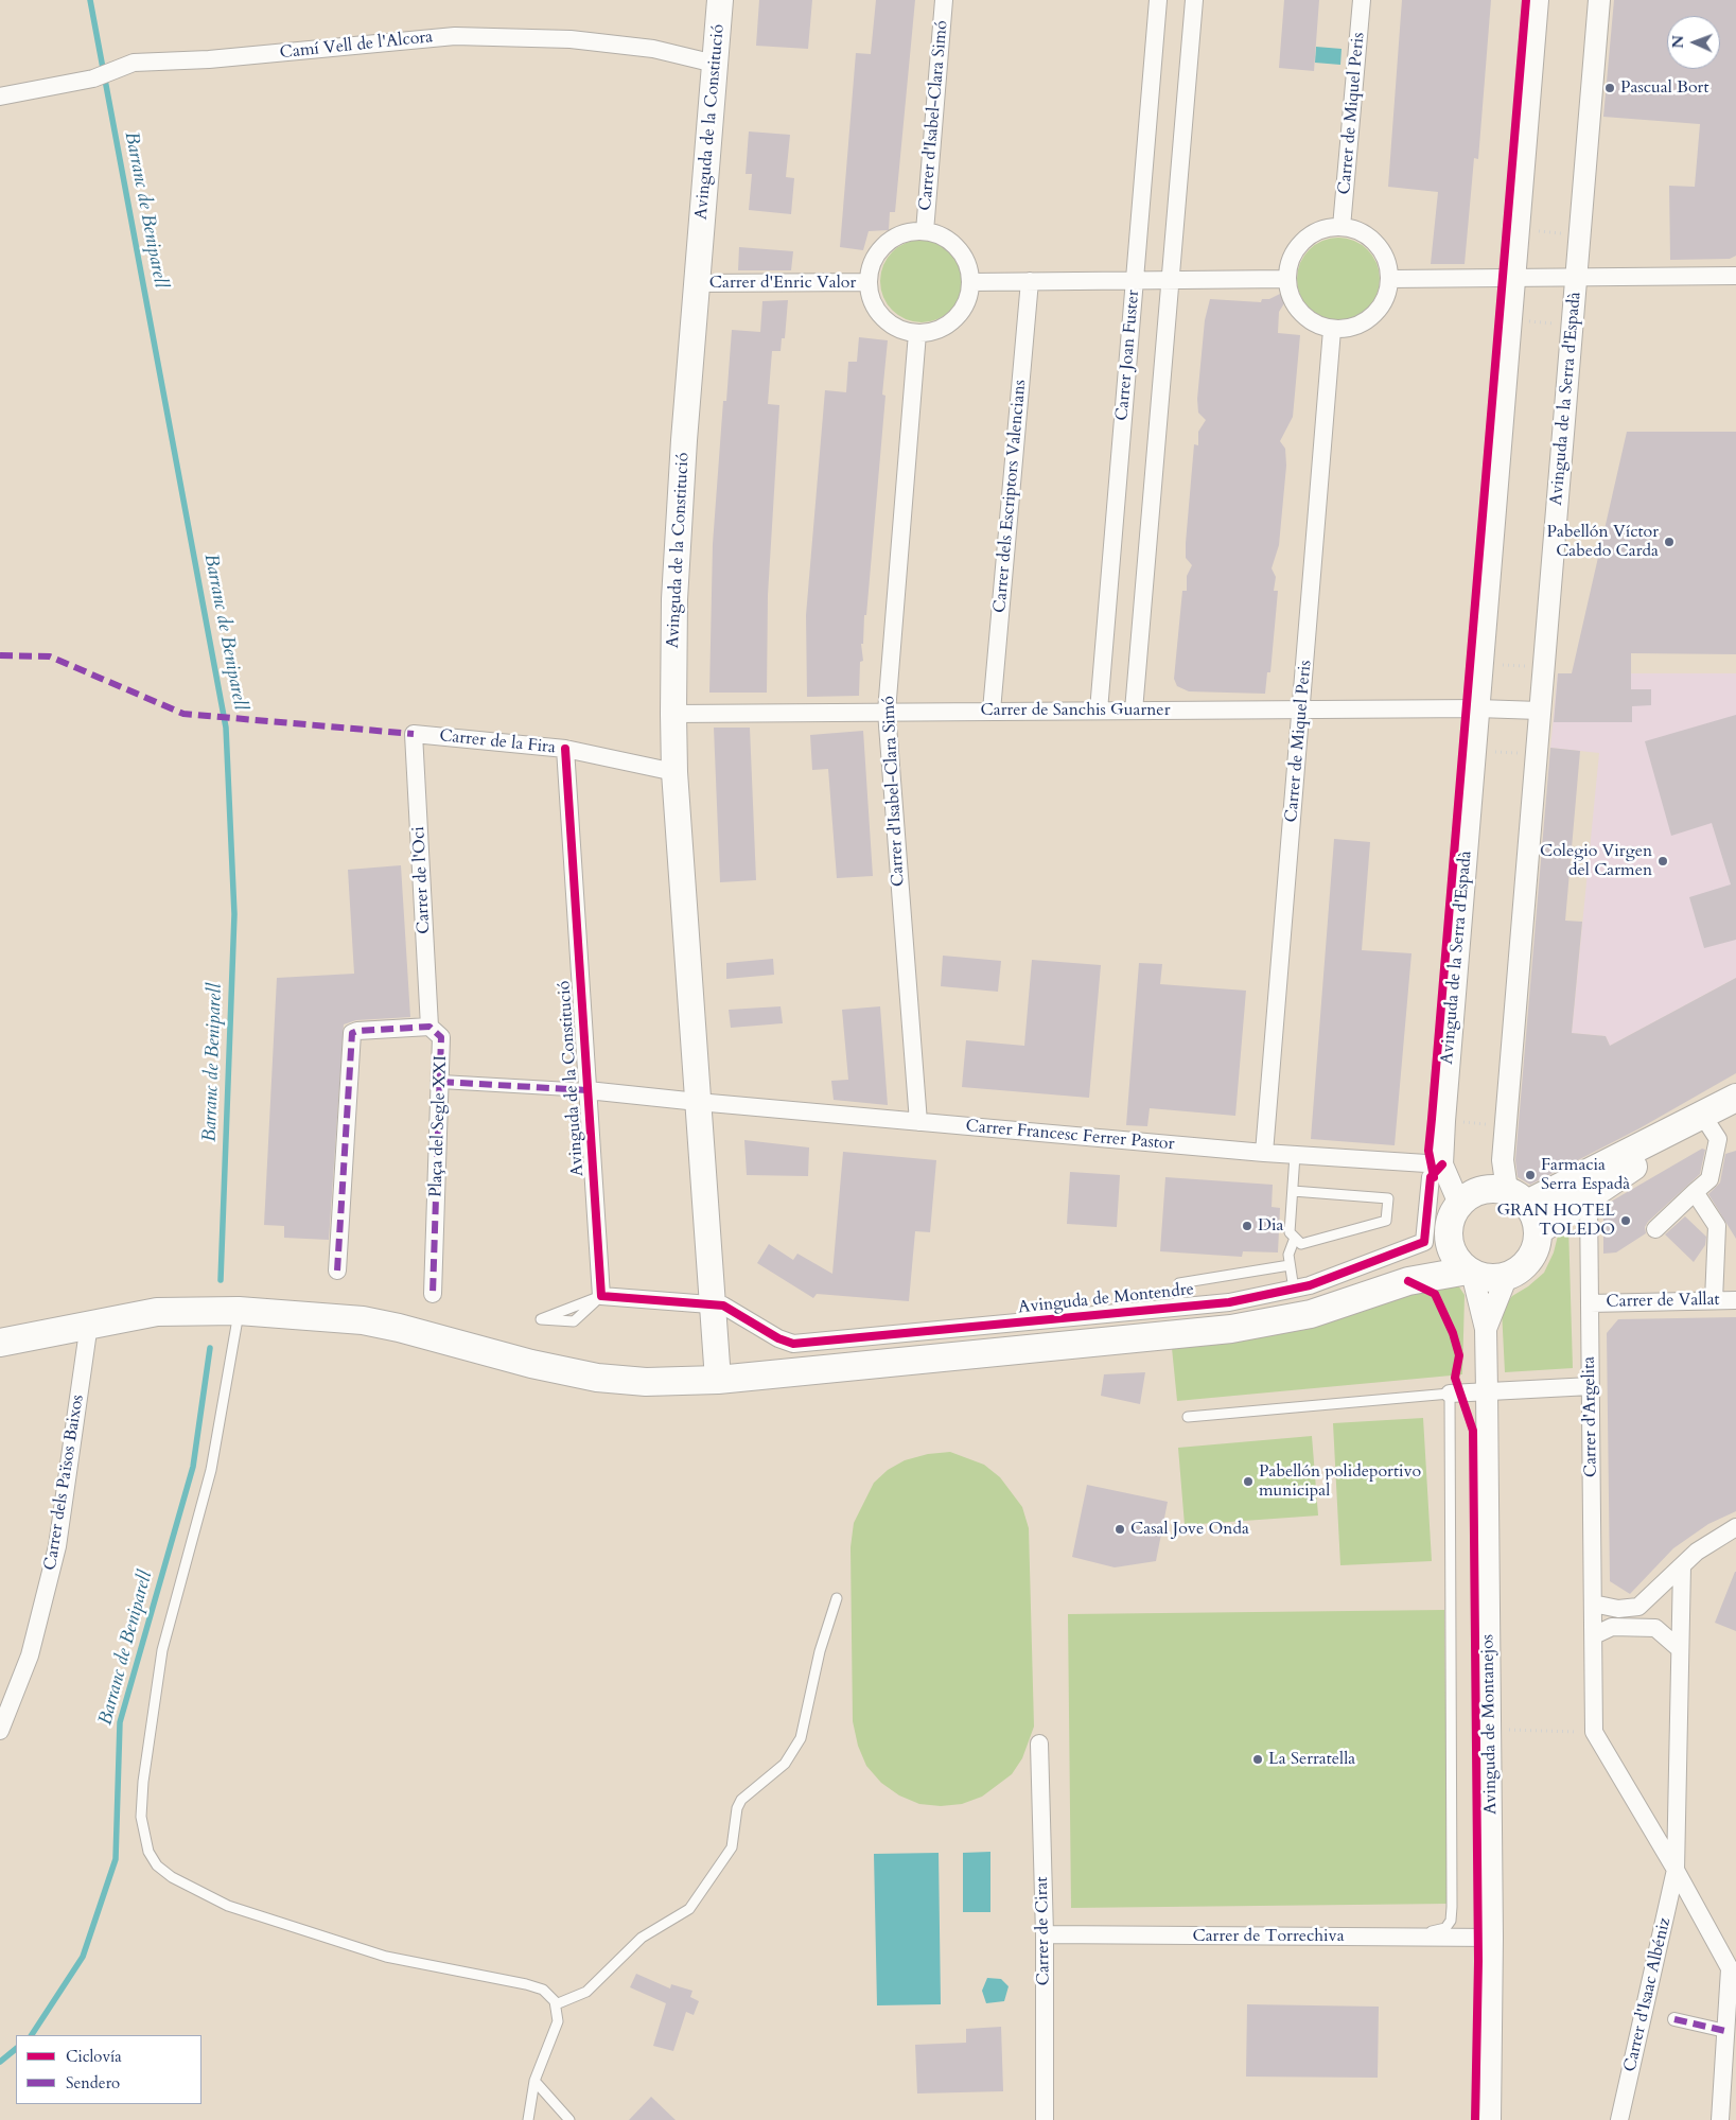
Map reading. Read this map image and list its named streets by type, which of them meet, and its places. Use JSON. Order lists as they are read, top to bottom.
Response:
{
  "streets": {
    "main road": ["Avinguda de la Constitució"],
    "street": [
      "Camí Vell de l'Alcora",
      "Carrer de Miquel Peris",
      "Carrer d'Isabel-Clara Simó",
      "Carrer d'Enric Valor",
      "Carrer Joan Fuster",
      "Avinguda de la Serra d'Espadà",
      "Carrer dels Escriptors Valencians",
      "Carrer de Sanchis Guarner",
      "Carrer de la Fira",
      "Carrer de l'Oci",
      "Plaça del Segle XXI",
      "Carrer Francesc Ferrer Pastor",
      "Avinguda de Montendre",
      "Carrer de Vallat",
      "Carrer d'Argelita",
      "Carrer dels Països Baixos",
      "Avinguda de Montanejos",
      "Carrer de Cirat",
      "Carrer de Torrechiva",
      "Carrer d'Isaac Albéniz"
    ]
  },
  "crossings": [
    ["Camí Vell de l'Alcora", "Avinguda de la Constitució"],
    ["Carrer de Miquel Peris", "Carrer de Sanchis Guarner"],
    ["Carrer de Miquel Peris", "Carrer Francesc Ferrer Pastor"],
    ["Carrer d'Isabel-Clara Simó", "Carrer d'Enric Valor"],
    ["Carrer d'Isabel-Clara Simó", "Carrer de Sanchis Guarner"],
    ["Carrer d'Isabel-Clara Simó", "Carrer Francesc Ferrer Pastor"],
    ["Avinguda de la Constitució", "Carrer d'Enric Valor"],
    ["Avinguda de la Constitució", "Carrer de Sanchis Guarner"],
    ["Avinguda de la Constitució", "Carrer de la Fira"],
    ["Avinguda de la Constitució", "Carrer Francesc Ferrer Pastor"],
    ["Avinguda de la Constitució", "Avinguda de Montendre"],
    ["Carrer Joan Fuster", "Carrer de Sanchis Guarner"],
    ["Avinguda de la Serra d'Espadà", "Carrer de Sanchis Guarner"],
    ["Avinguda de la Serra d'Espadà", "Carrer Francesc Ferrer Pastor"],
    ["Avinguda de la Serra d'Espadà", "Avinguda de Montendre"],
    ["Avinguda de la Serra d'Espadà", "Avinguda de Montanejos"],
    ["Carrer dels Escriptors Valencians", "Carrer de Sanchis Guarner"],
    ["Carrer de la Fira", "Carrer de l'Oci"],
    ["Carrer de l'Oci", "Plaça del Segle XXI"],
    ["Carrer Francesc Ferrer Pastor", "Avinguda de Montendre"],
    ["Carrer de Vallat", "Carrer d'Argelita"],
    ["Carrer d'Argelita", "Carrer d'Isaac Albéniz"],
    ["Avinguda de Montanejos", "Carrer de Torrechiva"],
    ["Carrer de Cirat", "Carrer de Torrechiva"]
  ],
  "water": ["Barranc de Beniparell"],
  "places": [
    "Pascual Bort",
    "Pabellón Víctor Cabedo Carda",
    "Colegio Virgen del Carmen",
    "Farmacia Serra Espadà",
    "GRAN HOTEL TOLEDO",
    "Dia",
    "Pabellón polideportivo municipal",
    "Casal Jove Onda",
    "La Serratella"
  ],
  "legend": ["Ciclovía", "Sendero"],
  "north": "left"
}
